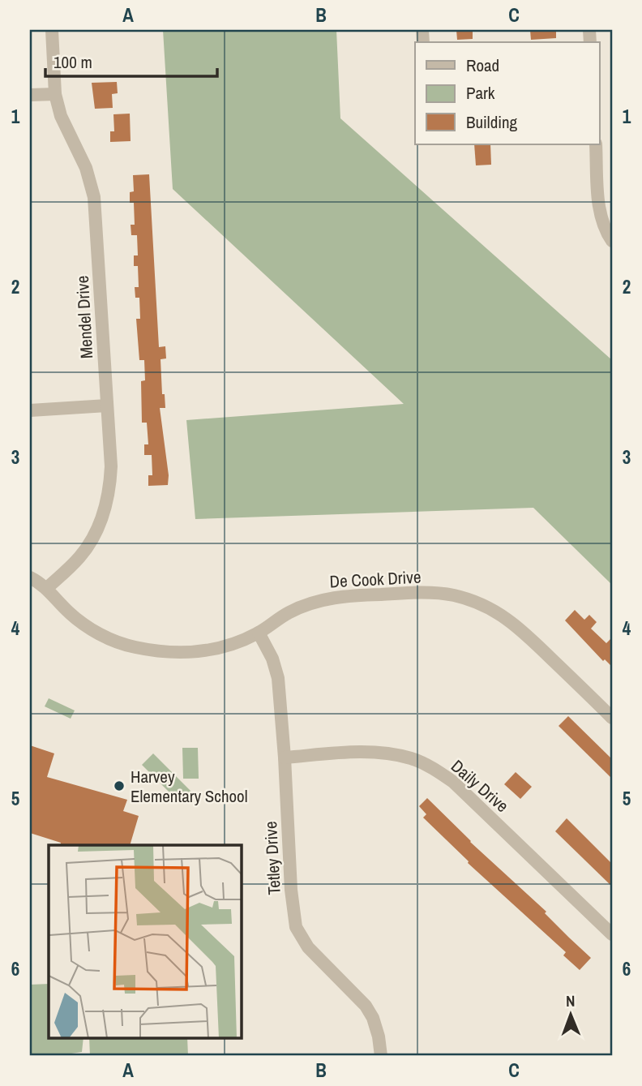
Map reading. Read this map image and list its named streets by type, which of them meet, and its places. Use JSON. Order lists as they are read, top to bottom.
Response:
{
  "streets": {
    "street": [
      "Mendel Drive",
      "De Cook Drive",
      "Daily Drive",
      "Tetley Drive"
    ]
  },
  "crossings": [
    ["Mendel Drive", "De Cook Drive"],
    ["De Cook Drive", "Tetley Drive"],
    ["Daily Drive", "Tetley Drive"]
  ],
  "places": ["Harvey Elementary School"],
  "legend": ["Road", "Park", "Building"],
  "scale_bar": "100 m",
  "north": "top",
  "grid": {
    "columns": ["A", "B", "C"],
    "rows": [
      "1",
      "2",
      "3",
      "4",
      "5",
      "6"
    ]
  }
}
